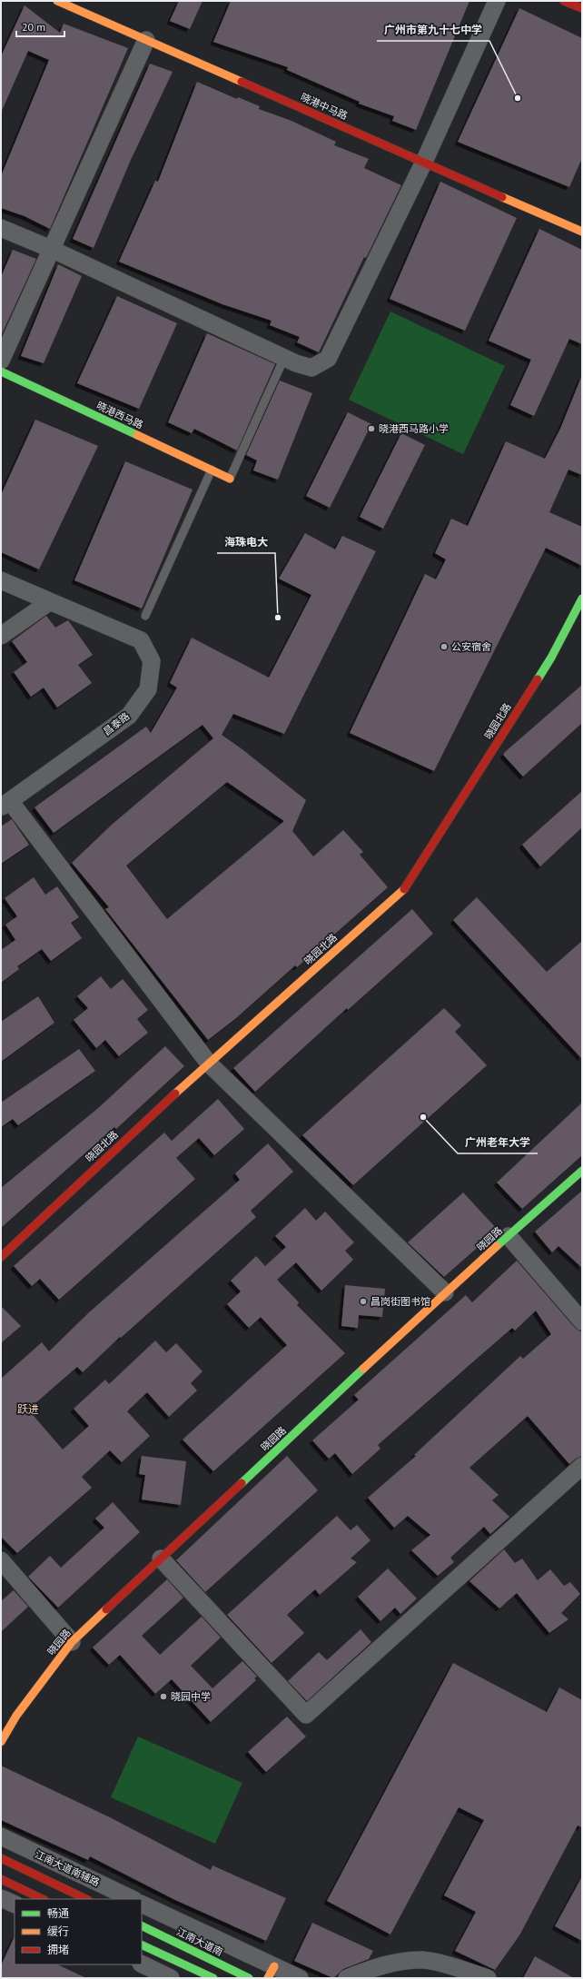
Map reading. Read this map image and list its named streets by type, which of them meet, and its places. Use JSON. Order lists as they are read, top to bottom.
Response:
{
  "streets": {
    "street": [
      "晓港中马路",
      "晓港西马路",
      "晓园北路",
      "昌泰路",
      "晓园路",
      "江南大道南辅路",
      "江南大道南"
    ]
  },
  "districts": ["跃进"],
  "places": [
    "广州市第九十七中学",
    "晓港西马路小学",
    "海珠电大",
    "公安宿舍",
    "广州老年大学",
    "昌岗街图书馆",
    "晓园中学"
  ],
  "legend": ["畅通", "缓行", "拥堵"],
  "scale_bar": "20 m"
}
